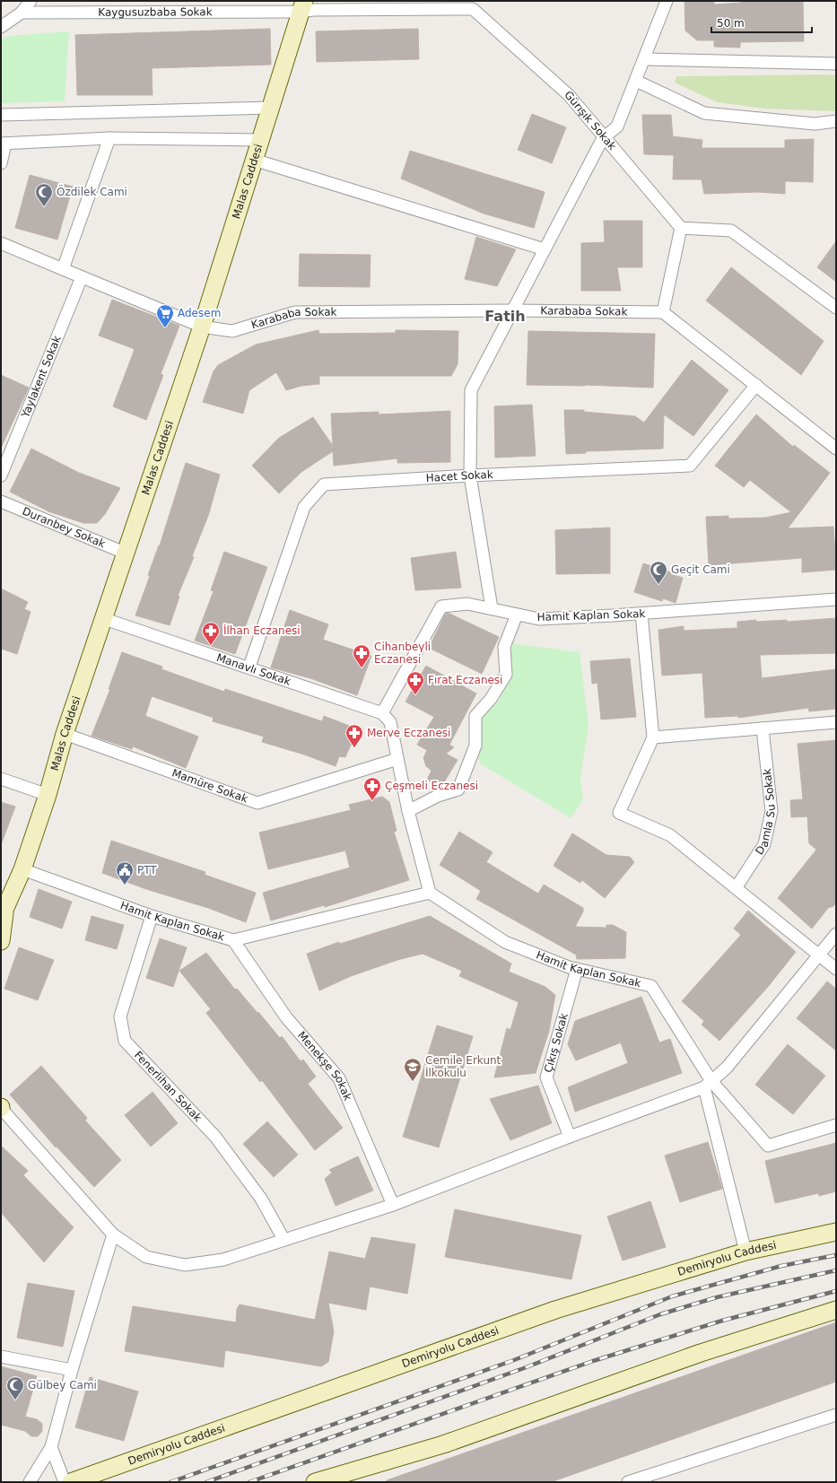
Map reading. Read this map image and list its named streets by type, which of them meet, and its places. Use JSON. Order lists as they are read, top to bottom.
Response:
{
  "streets": {
    "main road": ["Malas Caddesi", "Demiryolu Caddesi"],
    "street": [
      "Kaygusuzbaba Sokak",
      "Gürışık Sokak",
      "Karababa Sokak",
      "Yaylakent Sokak",
      "Hacet Sokak",
      "Duranbey Sokak",
      "Hamit Kaplan Sokak",
      "Manavlı Sokak",
      "Mamüre Sokak",
      "Damla Su Sokak",
      "Çıkış Sokak",
      "Menekşe Sokak",
      "Fenerlihan Sokak"
    ]
  },
  "crossings": [
    ["Kaygusuzbaba Sokak", "Gürışık Sokak"],
    ["Kaygusuzbaba Sokak", "Malas Caddesi"],
    ["Gürışık Sokak", "Malas Caddesi"],
    ["Malas Caddesi", "Karababa Sokak"],
    ["Malas Caddesi", "Duranbey Sokak"],
    ["Malas Caddesi", "Hamit Kaplan Sokak"],
    ["Malas Caddesi", "Manavlı Sokak"],
    ["Malas Caddesi", "Mamüre Sokak"],
    ["Karababa Sokak", "Yaylakent Sokak"],
    ["Hacet Sokak", "Manavlı Sokak"],
    ["Hamit Kaplan Sokak", "Manavlı Sokak"],
    ["Hamit Kaplan Sokak", "Çıkış Sokak"],
    ["Hamit Kaplan Sokak", "Menekşe Sokak"],
    ["Hamit Kaplan Sokak", "Fenerlihan Sokak"]
  ],
  "districts": ["Fatih"],
  "places": {
    "mosque": ["Özdilek Cami", "Geçit Cami", "Gülbey Cami"],
    "supermarket": ["Adesem"],
    "pharmacy": [
      "İlhan Eczanesi",
      "Cihanbeyli Eczanesi",
      "Fırat Eczanesi",
      "Merve Eczanesi",
      "Çeşmeli Eczanesi"
    ],
    "public building": ["PTT"],
    "school or university": ["Cemile Erkunt İlkokulu"]
  },
  "scale_bar": "50 m"
}
